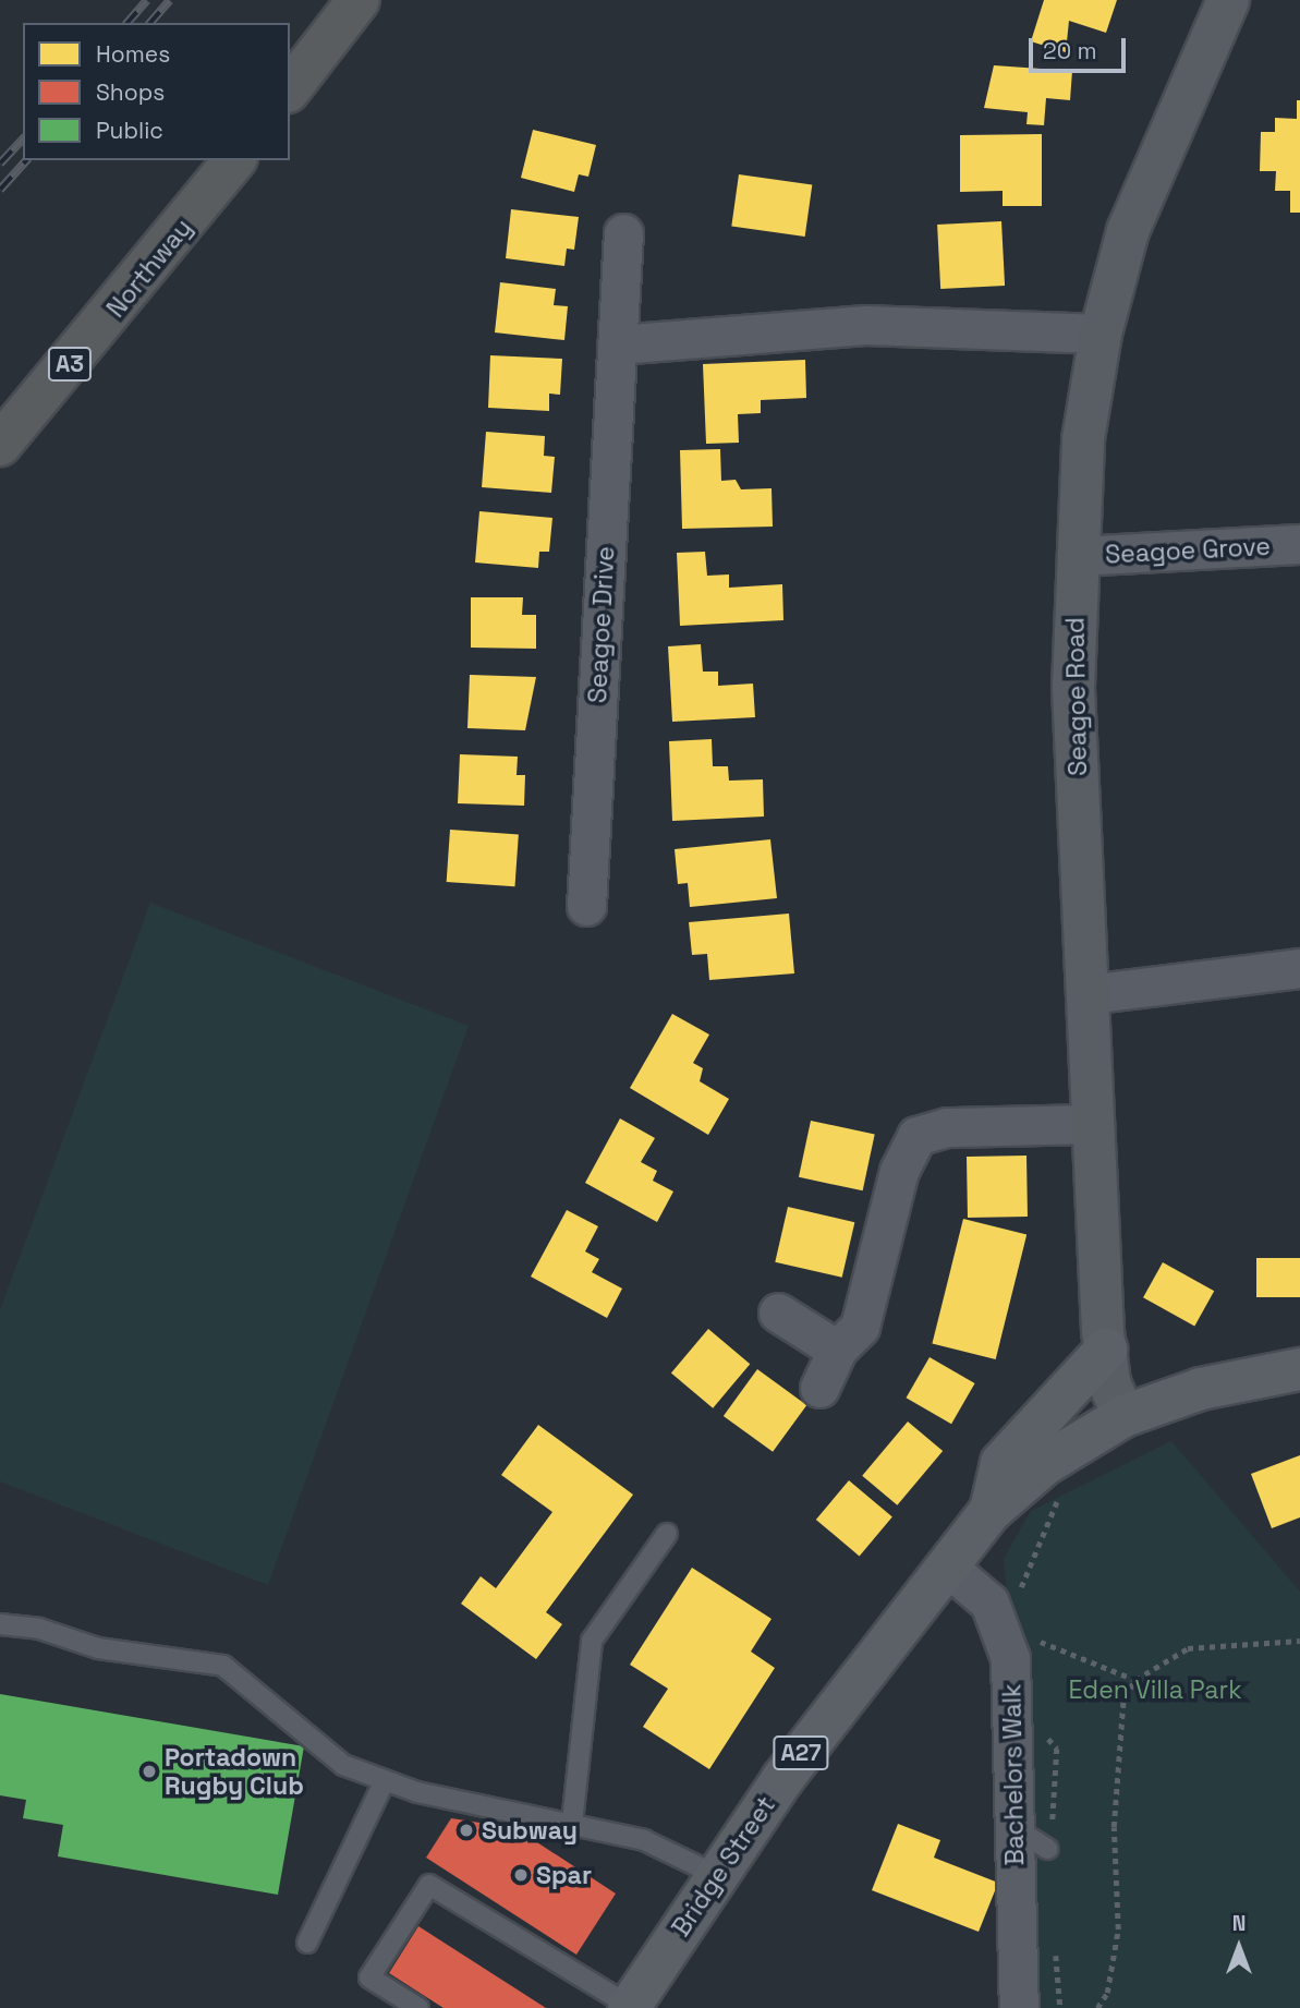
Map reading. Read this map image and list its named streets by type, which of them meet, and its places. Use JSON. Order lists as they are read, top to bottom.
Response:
{
  "streets": {
    "highway": ["Northway", "A3"],
    "main road": ["Seagoe Road", "A27", "Bridge Street"],
    "street": ["Seagoe Grove", "Seagoe Drive", "Bachelors Walk"]
  },
  "crossings": [
    ["Seagoe Grove", "Seagoe Road"],
    ["Seagoe Road", "A27"],
    ["A27", "Bridge Street"],
    ["Bachelors Walk", "Bridge Street"]
  ],
  "parks": ["Eden Villa Park"],
  "places": ["Portadown Rugby Club", "Subway", "Spar"],
  "legend": ["Homes", "Shops", "Public"],
  "scale_bar": "20 m",
  "north": "top"
}
